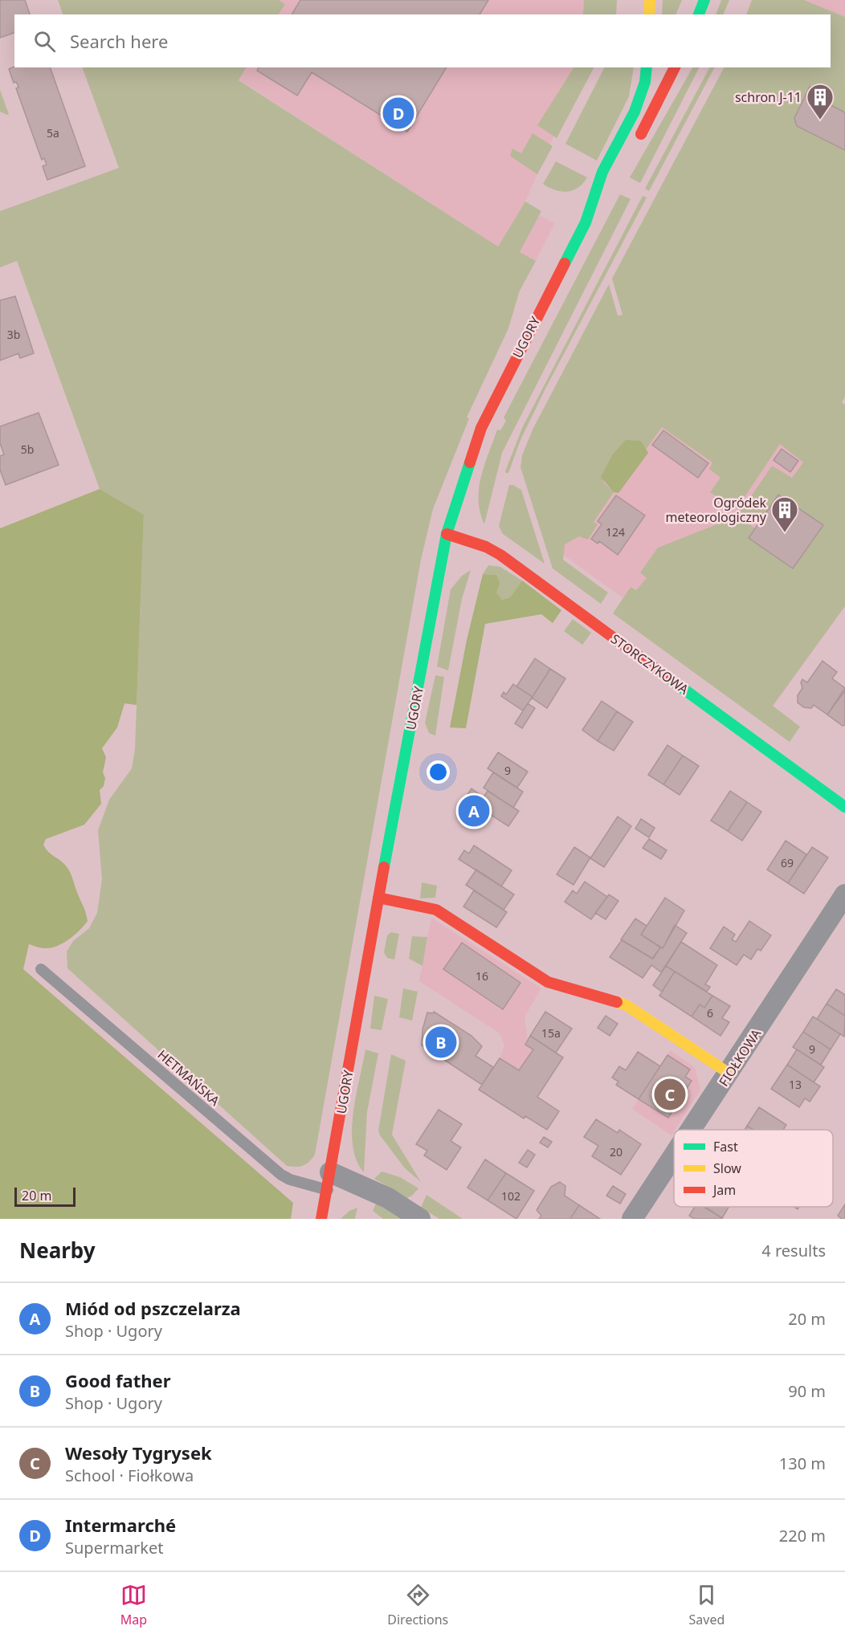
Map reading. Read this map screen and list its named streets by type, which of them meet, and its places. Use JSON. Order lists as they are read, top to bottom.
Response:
{
  "streets": {
    "street": ["UGORY", "STORCZYKOWA", "FIOŁKOWA"],
    "lane": ["HETMAŃSKA"]
  },
  "crossings": [
    ["UGORY", "STORCZYKOWA"],
    ["UGORY", "HETMAŃSKA"]
  ],
  "places": {
    "building": ["schron J-11", "Ogródek meteorologiczny"]
  },
  "house_numbers": [
    "5a",
    "3b",
    "5b",
    "124",
    "9",
    "69",
    "16",
    "6",
    "15a",
    "9",
    "13",
    "20",
    "102"
  ],
  "legend": ["Fast", "Slow", "Jam"],
  "scale_bar": "20 m",
  "page": {
    "search": "Search here",
    "pins": [
      "D",
      "A",
      "B",
      "C"
    ],
    "scale": "20 m",
    "heading": ["Nearby", "4 results"],
    "list": [
      {
        "mark": "A",
        "name": "Miód od pszczelarza",
        "note": "Shop · Ugory",
        "value": "20 m"
      },
      {
        "mark": "B",
        "name": "Good father",
        "note": "Shop · Ugory",
        "value": "90 m"
      },
      {
        "mark": "C",
        "name": "Wesoły Tygrysek",
        "note": "School · Fiołkowa",
        "value": "130 m"
      },
      {
        "mark": "D",
        "name": "Intermarché",
        "note": "Supermarket",
        "value": "220 m"
      }
    ],
    "nav": ["Map", "Directions", "Saved"]
  }
}
